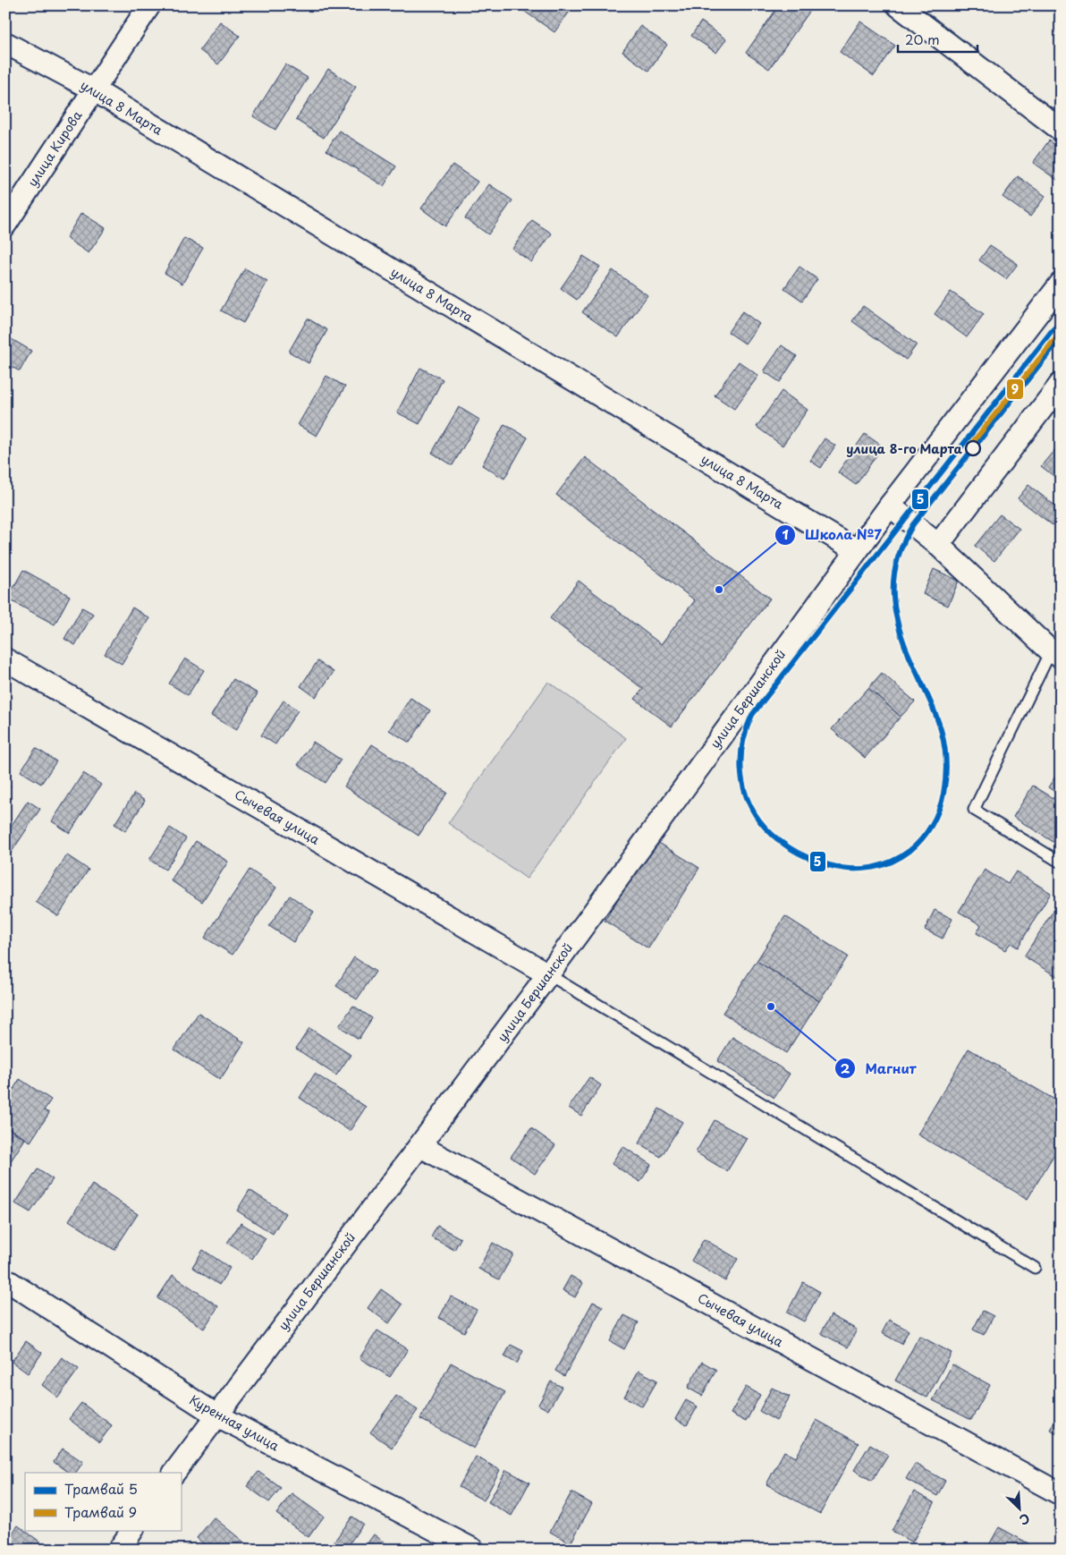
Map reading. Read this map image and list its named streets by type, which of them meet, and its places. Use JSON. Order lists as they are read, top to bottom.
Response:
{
  "streets": {
    "street": [
      "улица 8 Марта",
      "улица Кирова",
      "улица Бершанской",
      "Сычевая улица",
      "Куренная улица"
    ]
  },
  "crossings": [
    ["улица 8 Марта", "улица Кирова"],
    ["улица 8 Марта", "улица Бершанской"],
    ["улица Бершанской", "Сычевая улица"],
    ["улица Бершанской", "Куренная улица"]
  ],
  "places": ["улица 8-го Марта", "Школа №7", "Магнит"],
  "lines": ["tram line 5", "tram line 9"],
  "legend": ["Трамвай 5", "Трамвай 9"],
  "scale_bar": "20 m",
  "north": "bottom right"
}
